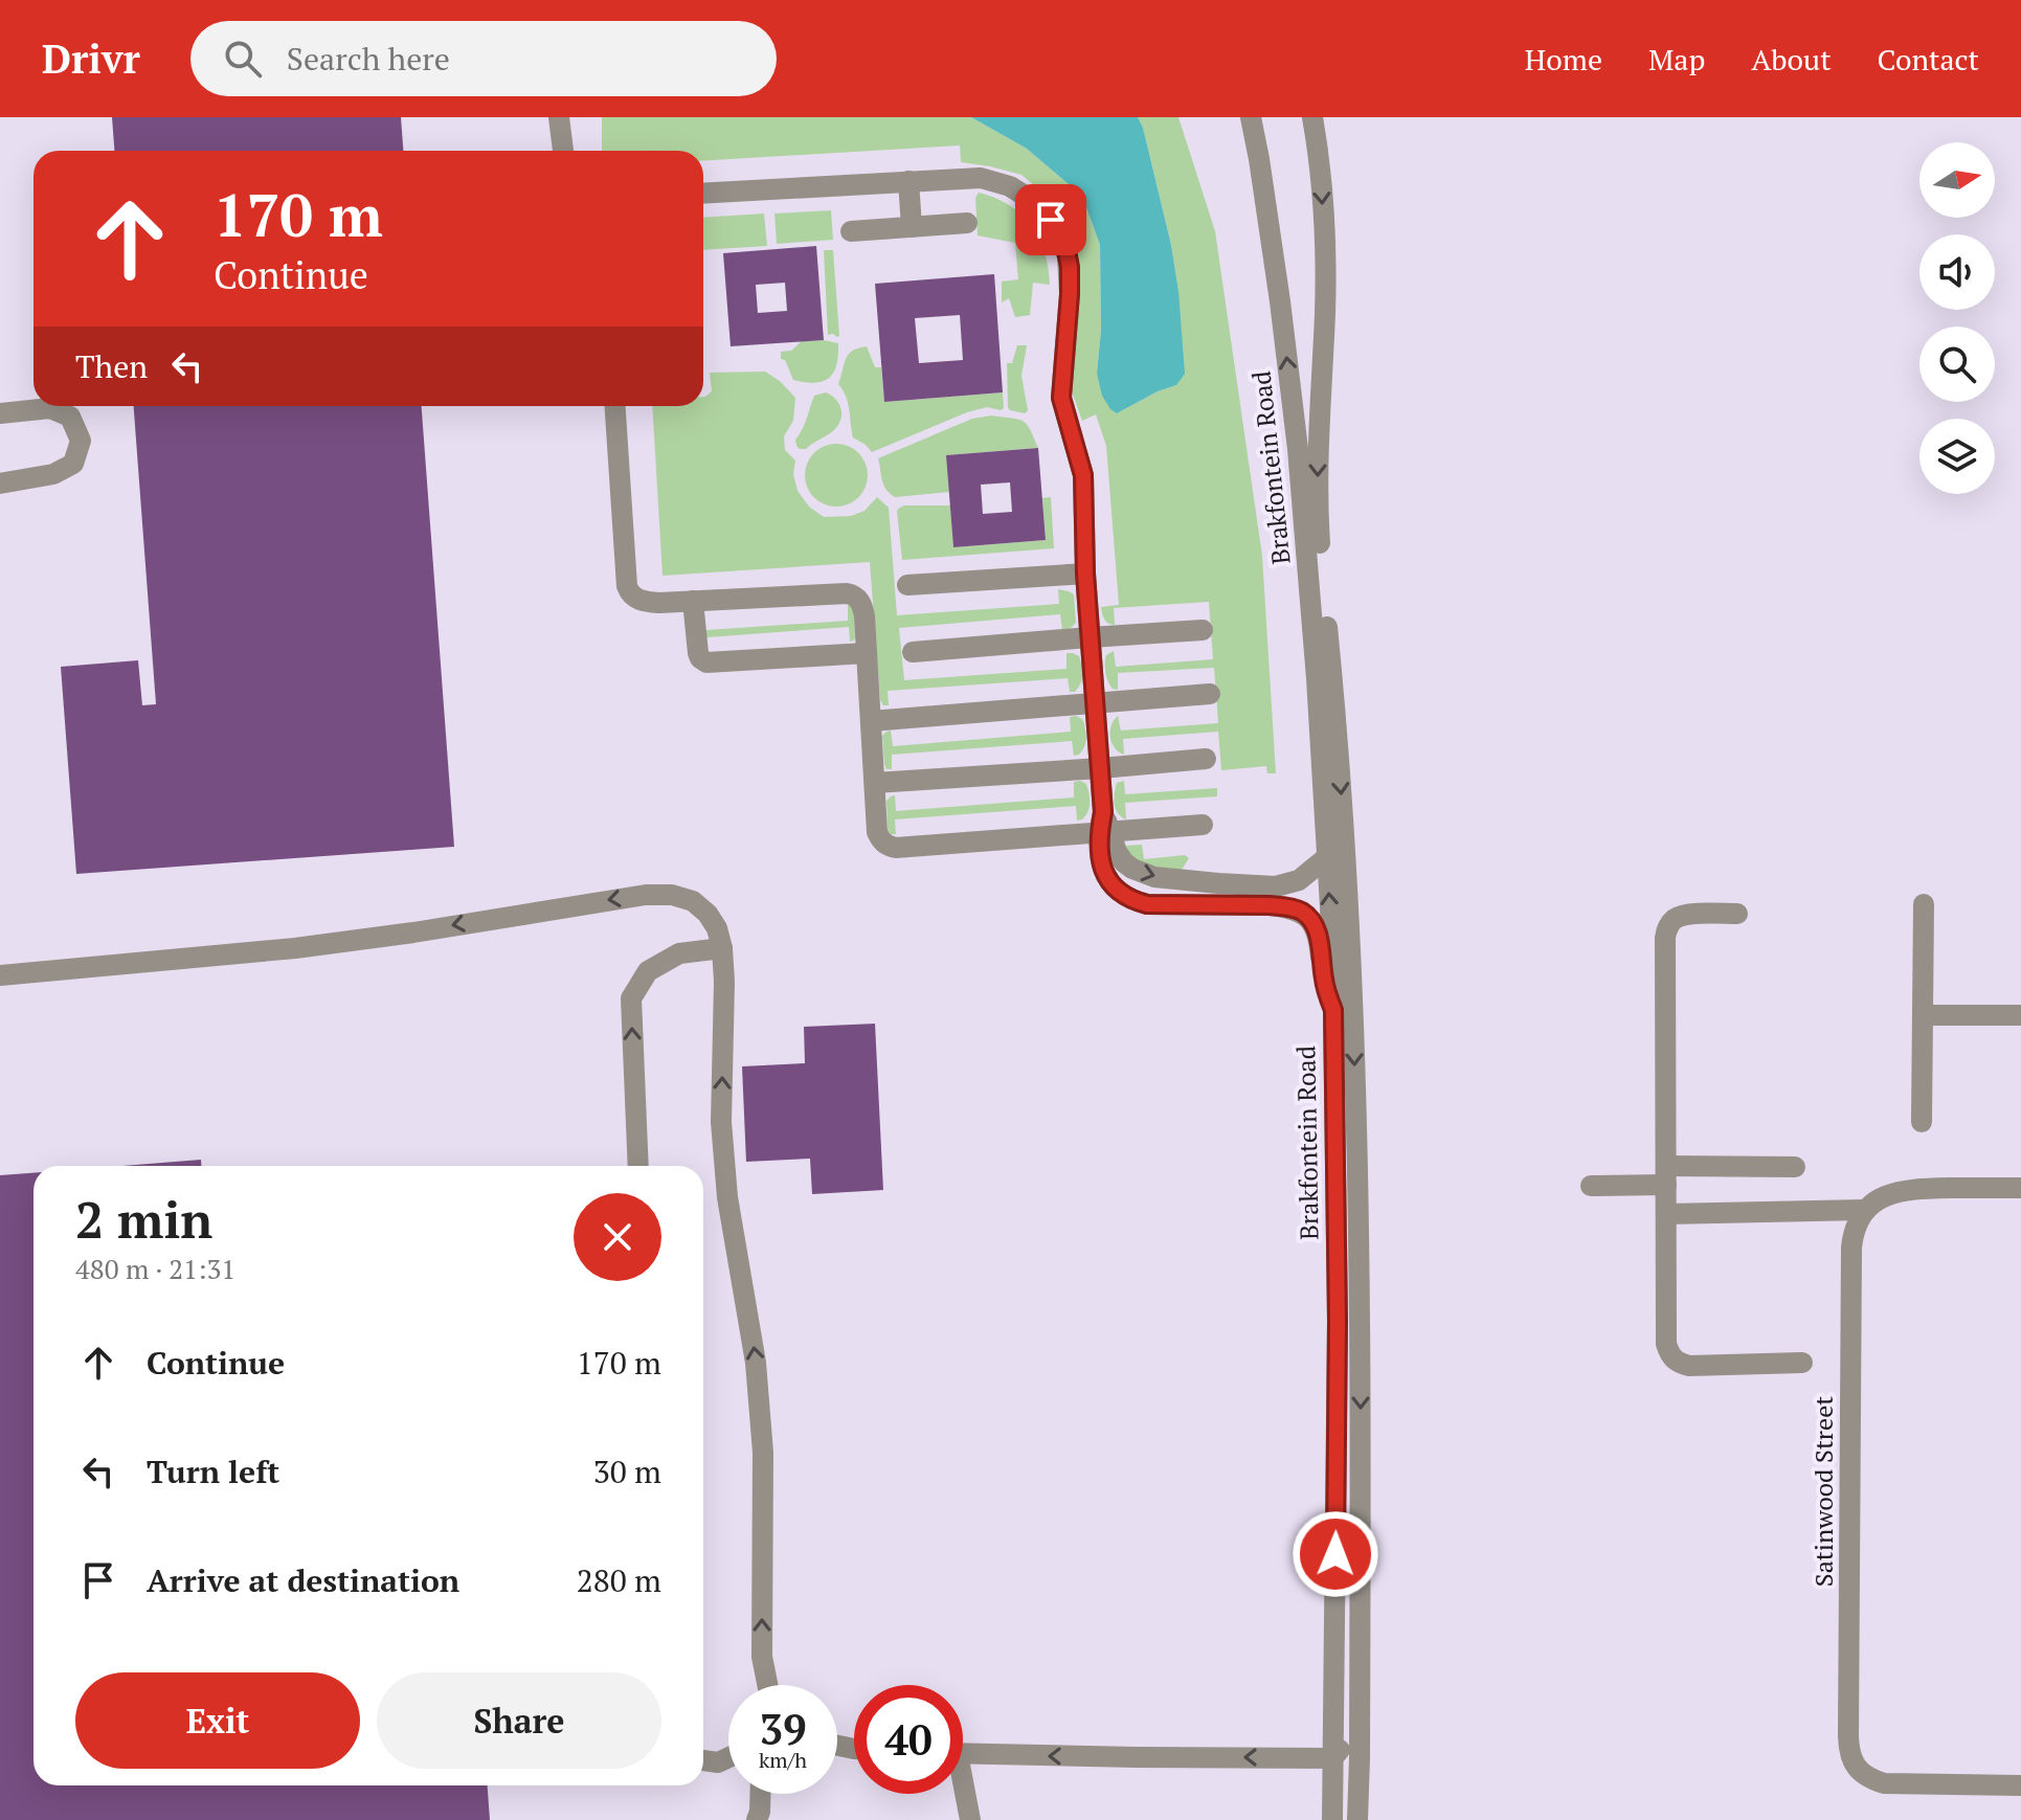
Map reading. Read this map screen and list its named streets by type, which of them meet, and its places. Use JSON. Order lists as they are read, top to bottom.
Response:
{
  "streets": {
    "street": ["Brakfontein Road", "Satinwood Street"]
  },
  "north": "right",
  "page": {
    "header": "Drivr",
    "search": "Search here",
    "nav": [
      "Home",
      "Map",
      "About",
      "Contact"
    ],
    "turn": ["170 m", "Continue"],
    "then": "Then",
    "heading": ["2 min", "480 m · 21:31"],
    "list": [
      {
        "name": "Continue",
        "value": "170 m"
      },
      {
        "name": "Turn left",
        "value": "30 m"
      },
      {
        "name": "Arrive at destination",
        "value": "280 m"
      }
    ],
    "buttons": ["Exit", "Share"],
    "speed": "39 km/h",
    "limit": "40"
  }
}
